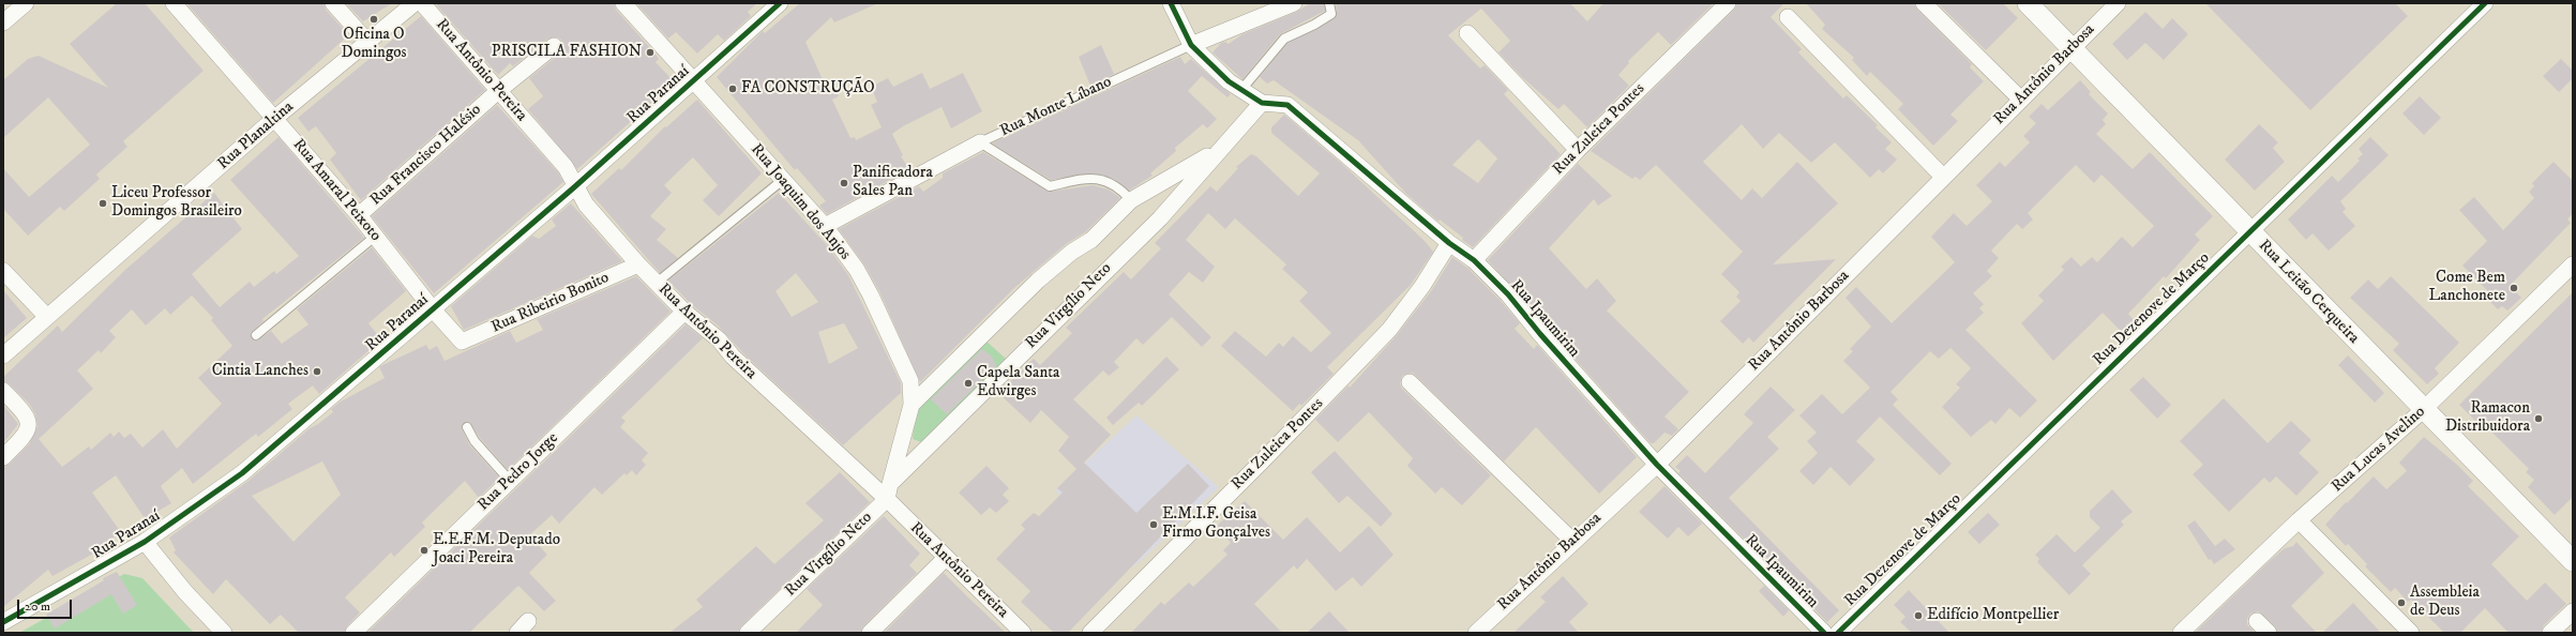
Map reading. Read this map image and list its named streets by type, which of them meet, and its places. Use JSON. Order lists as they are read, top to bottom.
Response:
{
  "streets": {
    "street": [
      "Rua Antônio Pereira",
      "Rua Antônio Barbosa",
      "Rua Paranaí",
      "Rua Monte Líbano",
      "Rua Zuleica Pontes",
      "Rua Planaltina",
      "Rua Francisco Halésio",
      "Rua Amaral Peixoto",
      "Rua Joaquim dos Anjos",
      "Rua Leitão Cerqueira",
      "Rua Ribeirio Bonito",
      "Rua Virgílio Neto",
      "Rua Dezenove de Março",
      "Rua Ipaumirim",
      "Rua Lucas Avelino",
      "Rua Pedro Jorge"
    ]
  },
  "crossings": [
    ["Rua Antônio Pereira", "Rua Paranaí"],
    ["Rua Antônio Pereira", "Rua Francisco Halésio"],
    ["Rua Antônio Pereira", "Rua Joaquim dos Anjos"],
    ["Rua Antônio Pereira", "Rua Ribeirio Bonito"],
    ["Rua Antônio Pereira", "Rua Virgílio Neto"],
    ["Rua Antônio Pereira", "Rua Pedro Jorge"],
    ["Rua Antônio Barbosa", "Rua Leitão Cerqueira"],
    ["Rua Antônio Barbosa", "Rua Ipaumirim"],
    ["Rua Paranaí", "Rua Amaral Peixoto"],
    ["Rua Paranaí", "Rua Joaquim dos Anjos"],
    ["Rua Monte Líbano", "Rua Joaquim dos Anjos"],
    ["Rua Monte Líbano", "Rua Ipaumirim"],
    ["Rua Zuleica Pontes", "Rua Ipaumirim"],
    ["Rua Planaltina", "Rua Amaral Peixoto"],
    ["Rua Francisco Halésio", "Rua Amaral Peixoto"],
    ["Rua Amaral Peixoto", "Rua Ribeirio Bonito"],
    ["Rua Joaquim dos Anjos", "Rua Virgílio Neto"],
    ["Rua Leitão Cerqueira", "Rua Dezenove de Março"],
    ["Rua Leitão Cerqueira", "Rua Lucas Avelino"],
    ["Rua Virgílio Neto", "Rua Ipaumirim"]
  ],
  "places": [
    "Oficina O Domingos",
    "PRISCILA FASHION",
    "FA CONSTRUÇÃO",
    "Panificadora Sales Pan",
    "Liceu Professor Domingos Brasileiro",
    "Come Bem Lanchonete",
    "Cintia Lanches",
    "Capela Santa Edwirges",
    "Ramacon Distribuidora",
    "E.M.I.F. Geisa Firmo Gonçalves",
    "E.E.F.M. Deputado Joaci Pereira",
    "Assembleia de Deus",
    "Edifício Montpellier"
  ],
  "scale_bar": "20 m"
}
